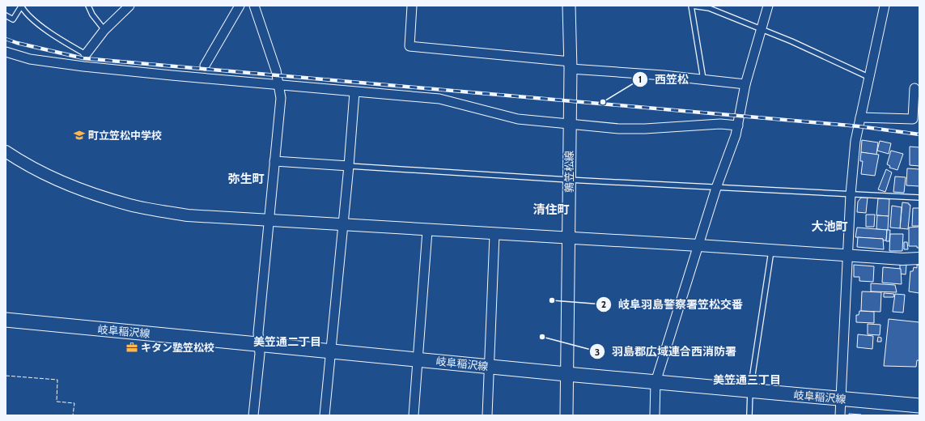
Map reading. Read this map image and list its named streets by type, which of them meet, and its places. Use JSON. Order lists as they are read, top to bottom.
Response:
{
  "streets": {
    "main road": ["鶉笠松線", "岐阜稲沢線"]
  },
  "crossings": [
    ["鶉笠松線", "岐阜稲沢線"]
  ],
  "districts": [
    "弥生町",
    "清住町",
    "大池町",
    "美笠通二丁目",
    "美笠通三丁目"
  ],
  "places": {
    "other": ["西笠松", "岐阜羽島警察署笠松交番", "羽島郡広域連合西消防署"],
    "school or university": ["町立笠松中学校"],
    "office": ["キタン塾笠松校"]
  }
}
